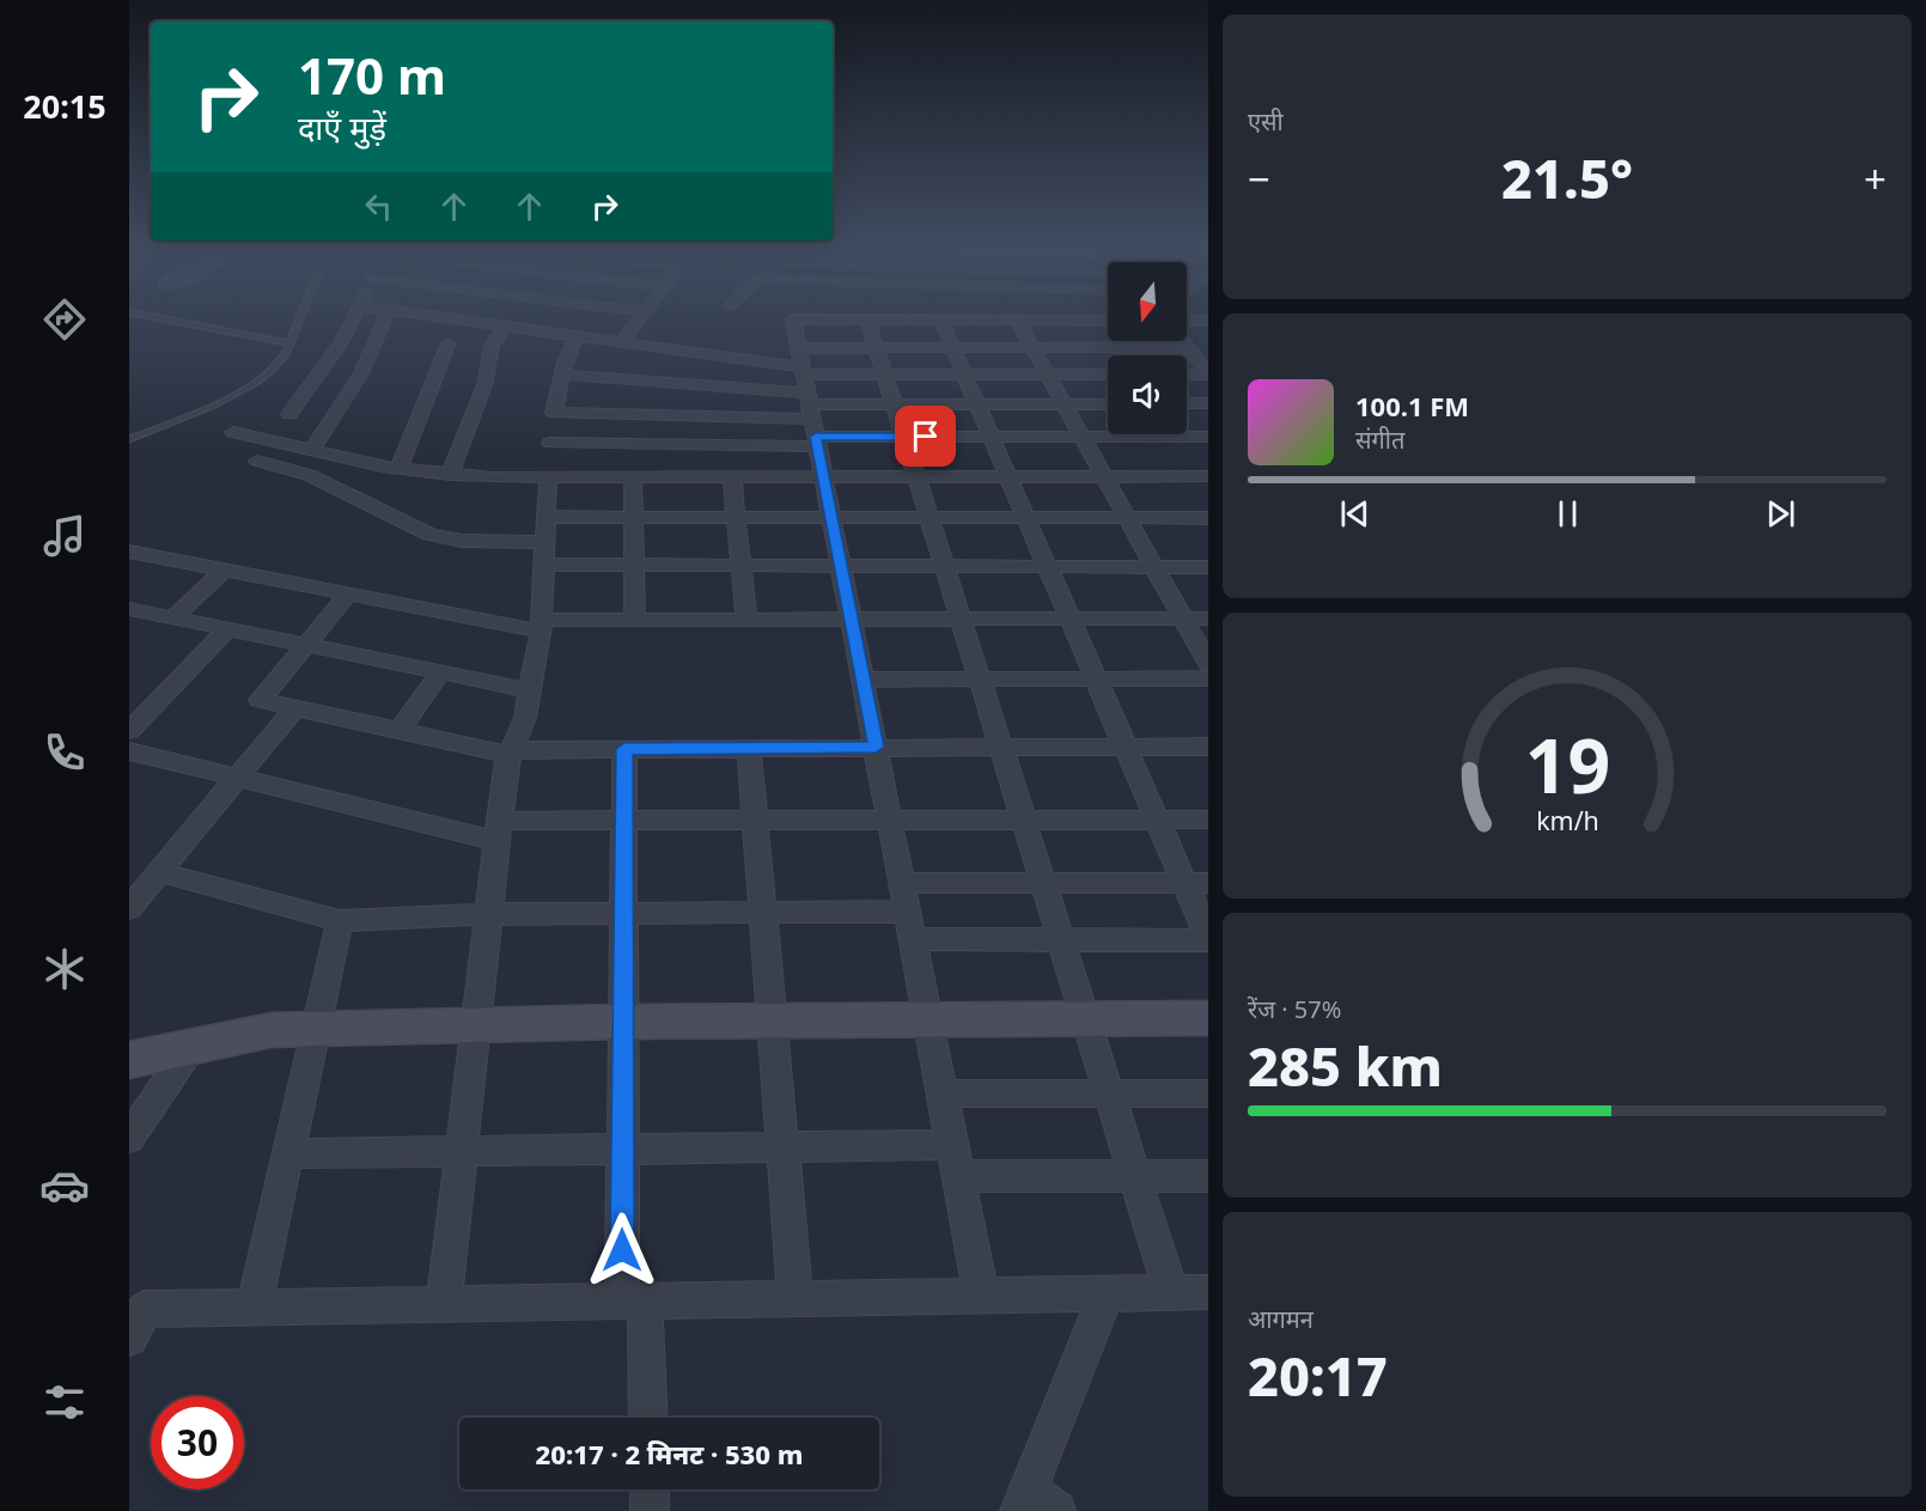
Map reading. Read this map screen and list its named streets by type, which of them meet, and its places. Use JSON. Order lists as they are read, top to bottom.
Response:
{
  "north": "bottom",
  "page": {
    "tabs": "20:15",
    "tile": [
      "एसी",
      ["रेंज · 57%", "285 km"],
      ["आगमन", "20:17"]
    ],
    "turn": ["170 m", "दाएँ मुड़ें"],
    "heat": ["−", "21.5°", "+"],
    "song": ["100.1 FM", "संगीत"],
    "limit": "30",
    "trip": "20:17 · 2 मिनट · 530 m",
    "gauge": ["19", "km/h"]
  }
}
